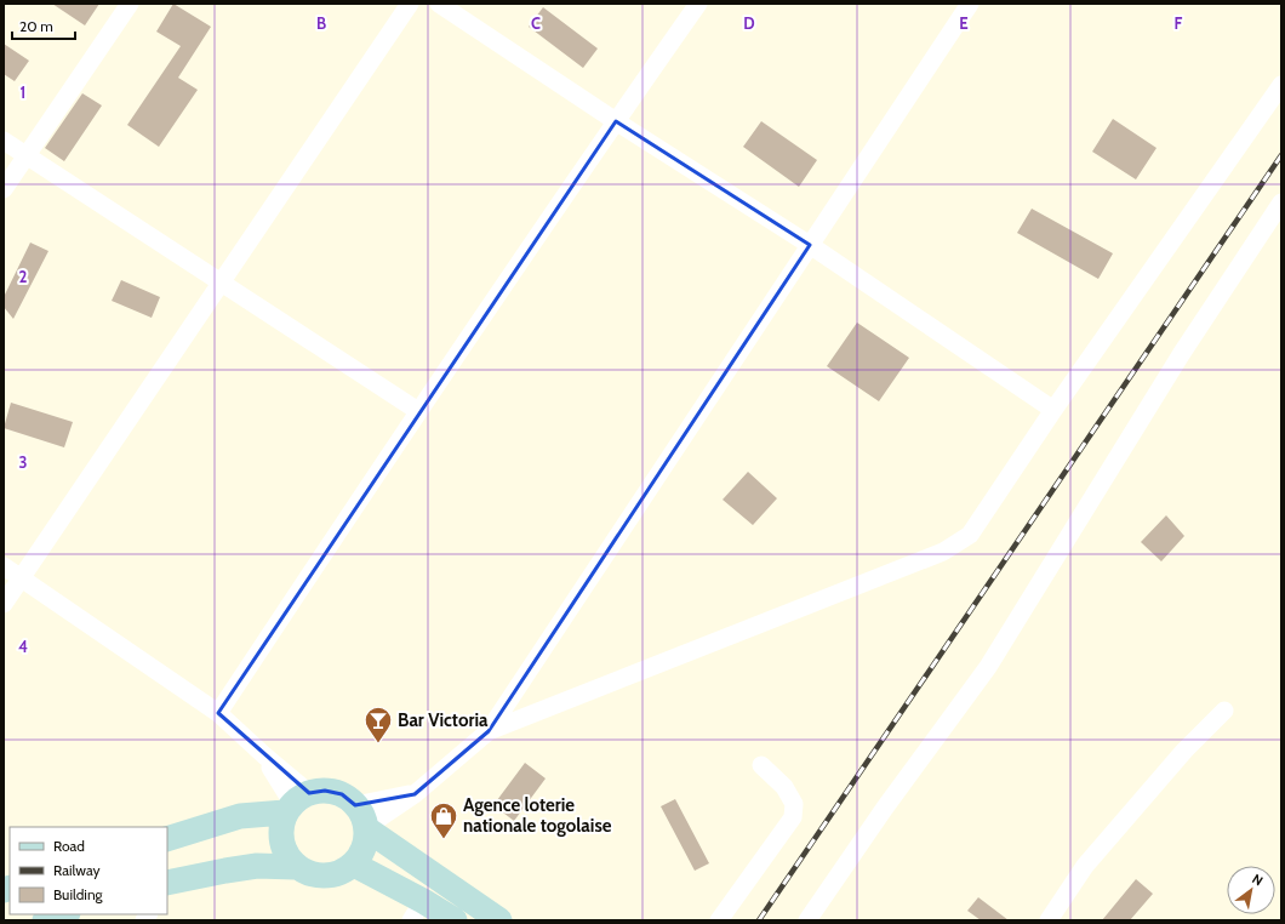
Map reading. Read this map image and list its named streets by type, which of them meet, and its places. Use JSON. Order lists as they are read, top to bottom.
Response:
{
  "places": {
    "bar": ["Bar Victoria"],
    "shop": ["Agence loterie nationale togolaise"]
  },
  "legend": ["Road", "Railway", "Building"],
  "scale_bar": "20 m",
  "north": "top right",
  "grid": {
    "columns": [
      "B",
      "C",
      "D",
      "E",
      "F"
    ],
    "rows": [
      "1",
      "2",
      "3",
      "4"
    ]
  }
}
